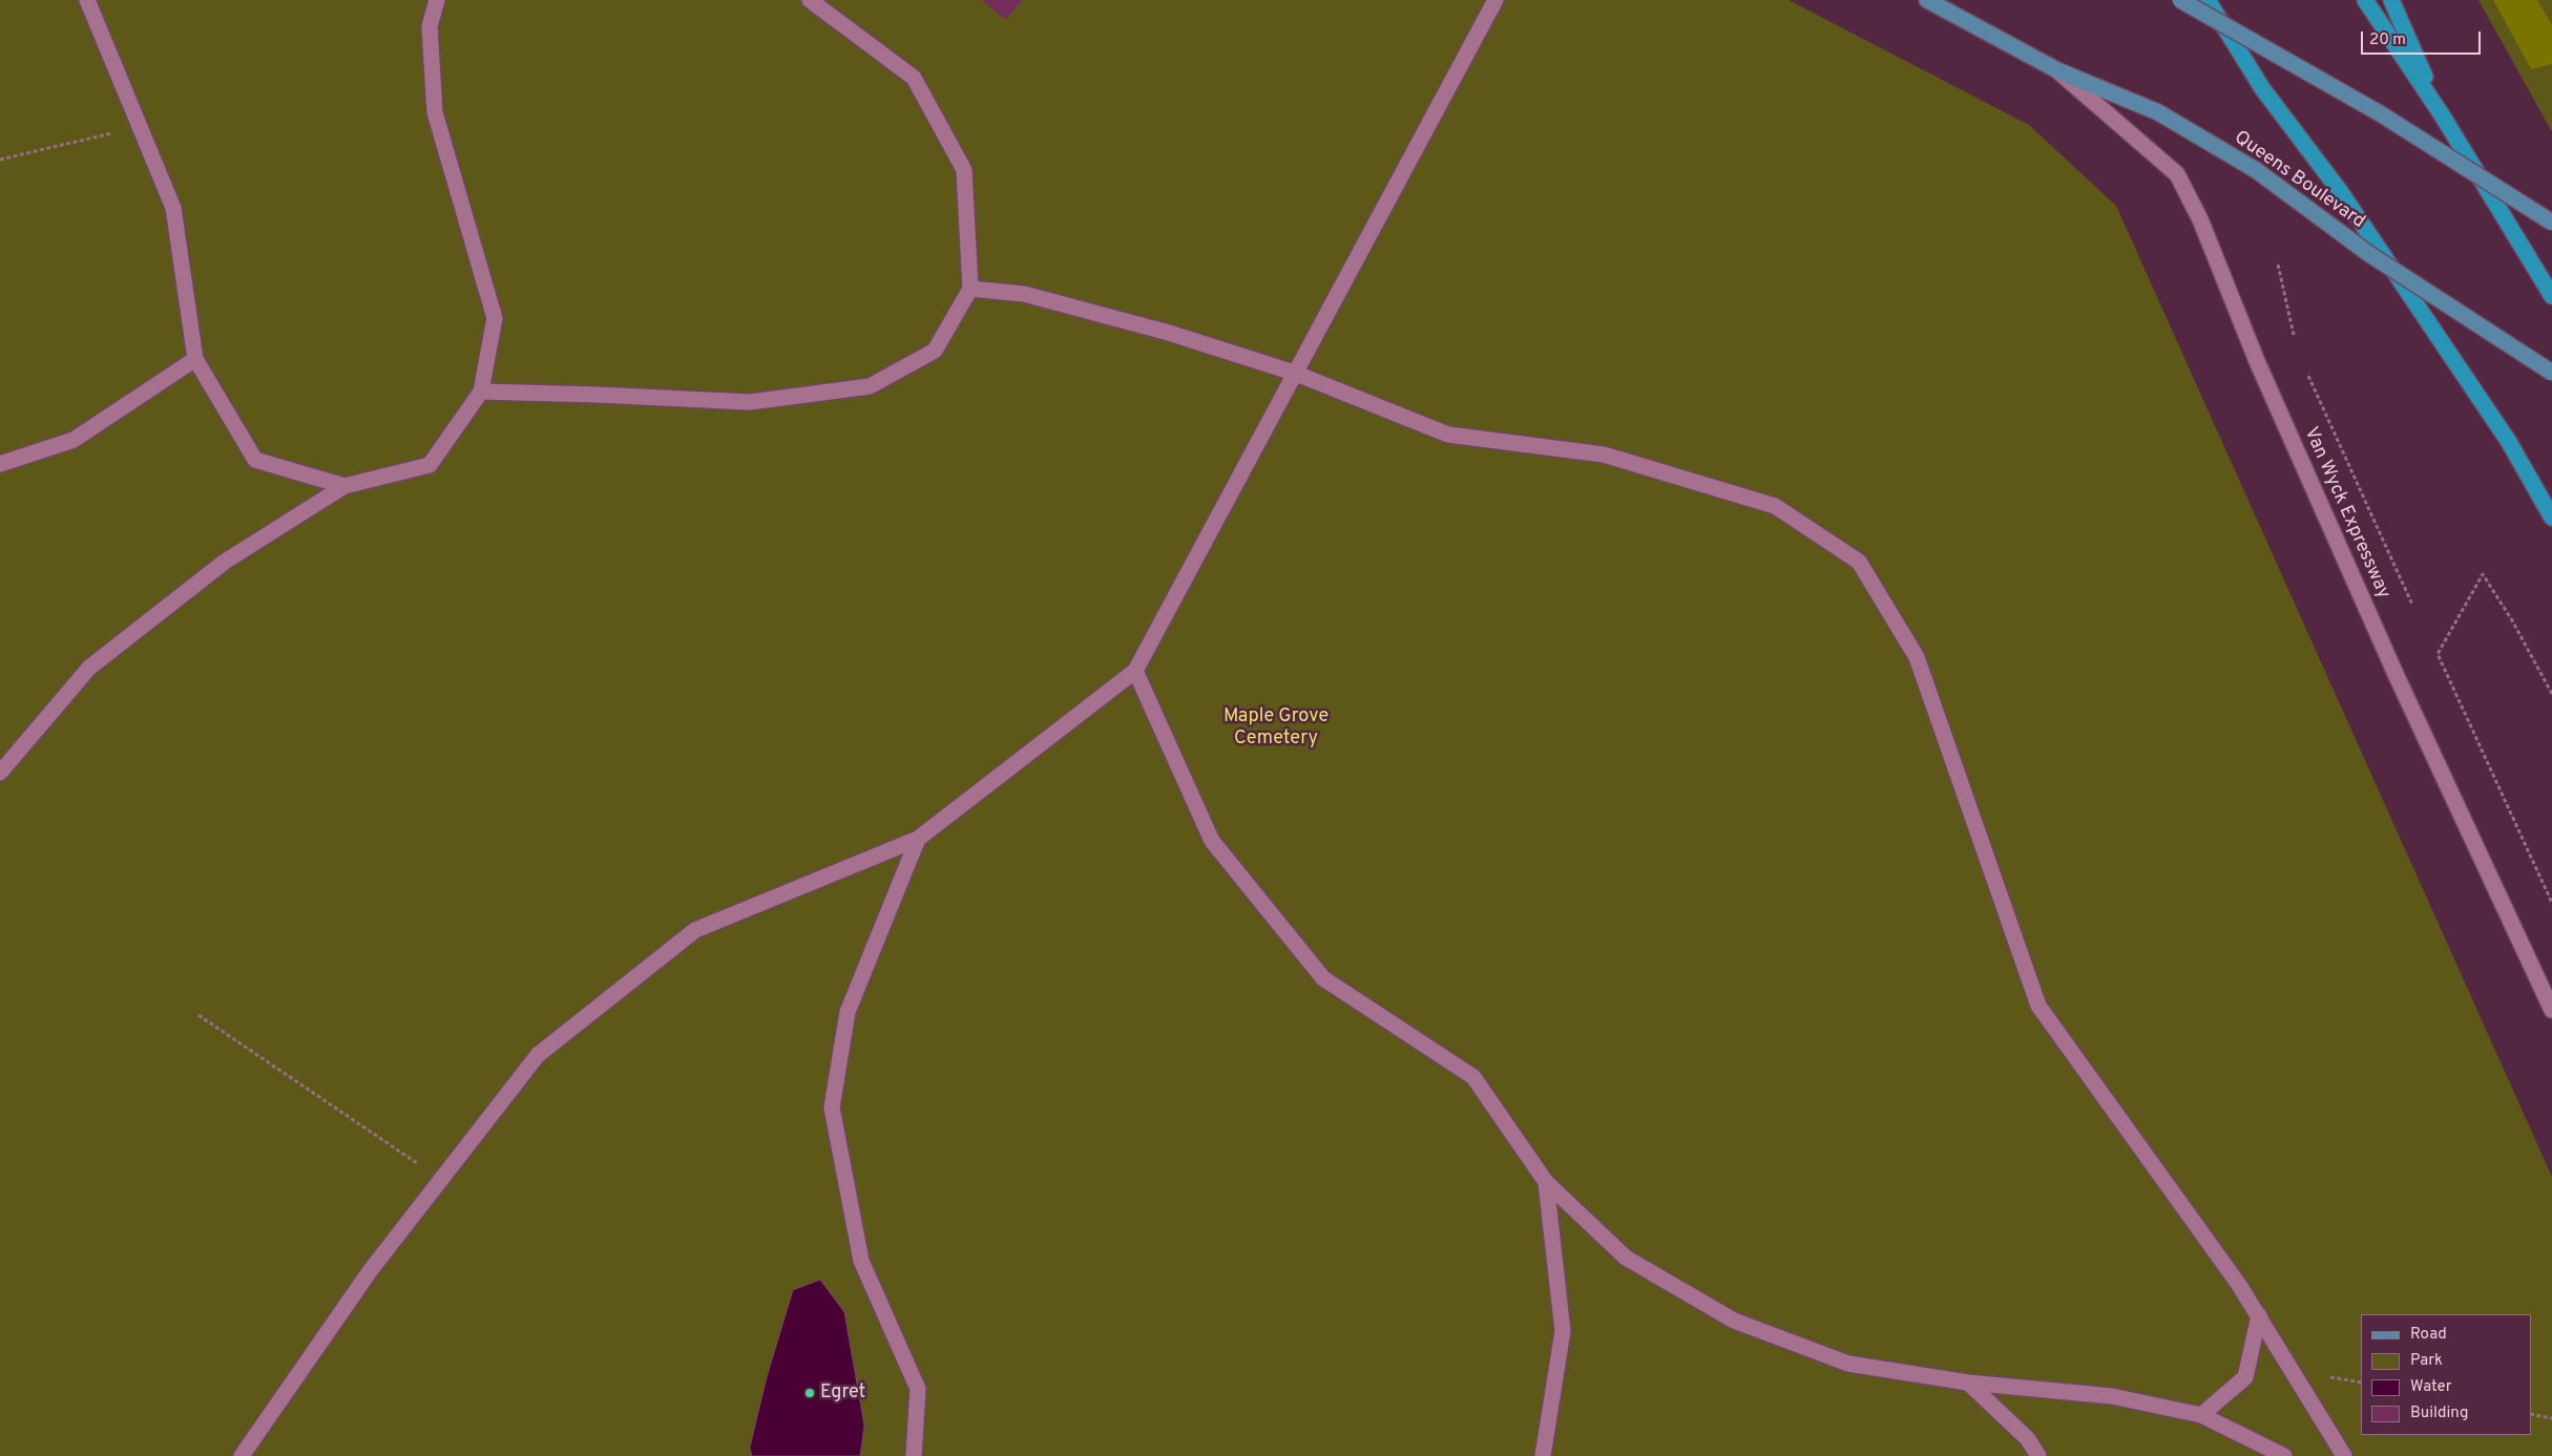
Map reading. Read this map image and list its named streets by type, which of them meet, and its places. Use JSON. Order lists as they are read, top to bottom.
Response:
{
  "streets": {
    "main road": ["Queens Boulevard", "Van Wyck Expressway"]
  },
  "crossings": [
    ["Queens Boulevard", "Van Wyck Expressway"]
  ],
  "parks": ["Maple Grove Cemetery"],
  "places": ["Egret"],
  "legend": [
    "Road",
    "Park",
    "Water",
    "Building"
  ],
  "scale_bar": "20 m"
}
